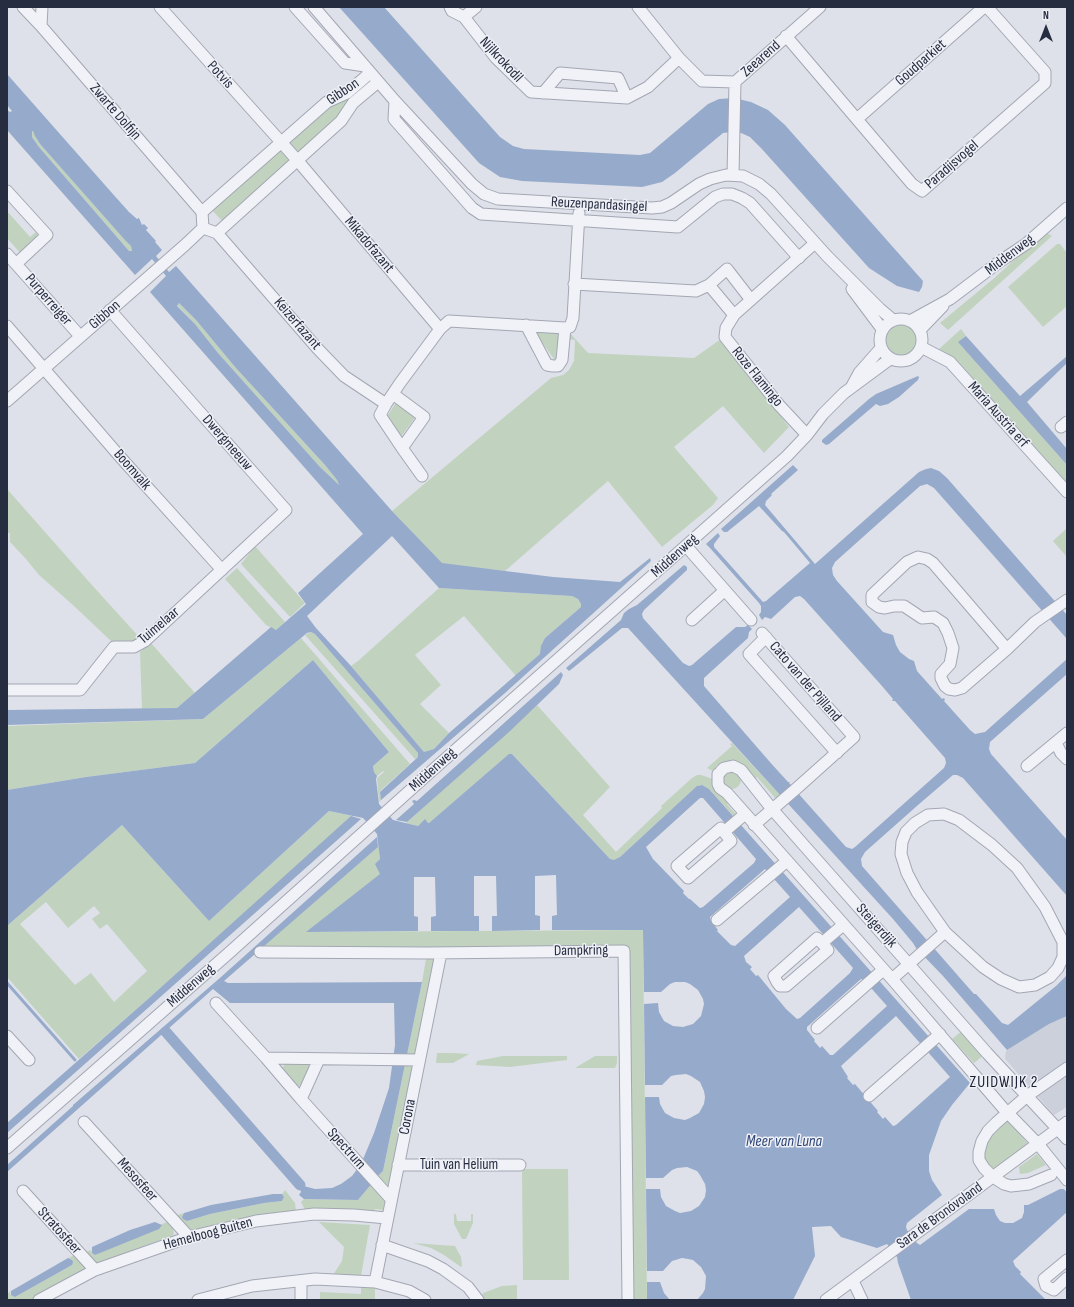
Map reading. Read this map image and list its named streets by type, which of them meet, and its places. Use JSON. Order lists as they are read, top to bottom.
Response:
{
  "streets": {
    "street": [
      "Zeearend",
      "Nijlkrokodil",
      "Goudparkiet",
      "Potvis",
      "Gibbon",
      "Zwarte Dolfijn",
      "Paradijsvogel",
      "Reuzenpandasingel",
      "Mikadofazant",
      "Middenweg",
      "Purperreiger",
      "Keizerfazant",
      "Roze Flamingo",
      "Maria Austria erf",
      "Dwergmeeuw",
      "Boomvalk",
      "Tuimelaar",
      "Cato van der Pijlland",
      "Steigerdijk",
      "Dampkring",
      "Corona",
      "Spectrum",
      "Tuin van Helium",
      "Mesosfeer",
      "Sara de Bronóvoland",
      "Stratosfeer",
      "Hemelboog Buiten"
    ]
  },
  "crossings": [
    ["Zeearend", "Paradijsvogel"],
    ["Zeearend", "Reuzenpandasingel"],
    ["Goudparkiet", "Paradijsvogel"],
    ["Potvis", "Gibbon"],
    ["Gibbon", "Zwarte Dolfijn"],
    ["Gibbon", "Reuzenpandasingel"],
    ["Gibbon", "Mikadofazant"],
    ["Gibbon", "Purperreiger"],
    ["Gibbon", "Keizerfazant"],
    ["Gibbon", "Dwergmeeuw"],
    ["Gibbon", "Boomvalk"],
    ["Reuzenpandasingel", "Middenweg"],
    ["Reuzenpandasingel", "Roze Flamingo"],
    ["Reuzenpandasingel", "Maria Austria erf"],
    ["Middenweg", "Roze Flamingo"],
    ["Middenweg", "Maria Austria erf"],
    ["Dwergmeeuw", "Boomvalk"],
    ["Dwergmeeuw", "Tuimelaar"],
    ["Boomvalk", "Tuimelaar"],
    ["Cato van der Pijlland", "Steigerdijk"],
    ["Steigerdijk", "Sara de Bronóvoland"],
    ["Dampkring", "Corona"],
    ["Corona", "Spectrum"],
    ["Corona", "Tuin van Helium"],
    ["Corona", "Hemelboog Buiten"],
    ["Mesosfeer", "Hemelboog Buiten"],
    ["Stratosfeer", "Hemelboog Buiten"]
  ],
  "districts": ["ZUIDWIJK 2"],
  "water": ["Meer van Luna"],
  "north": "top"
}
